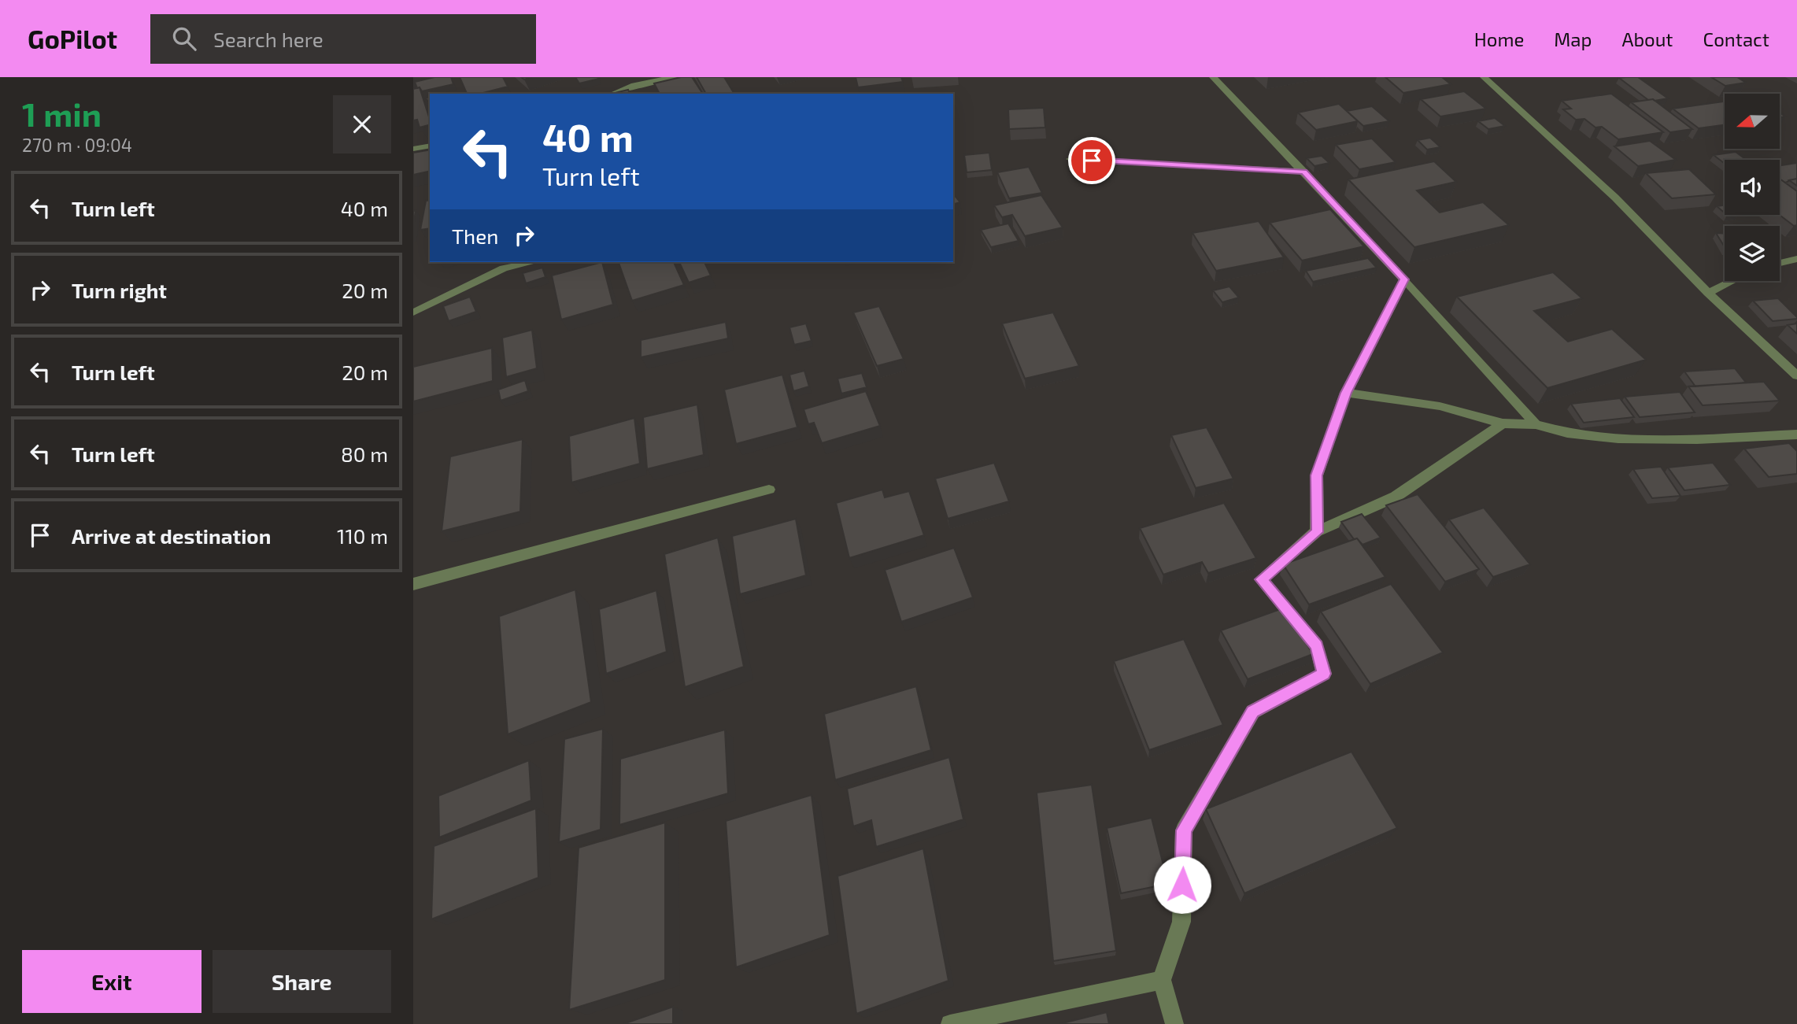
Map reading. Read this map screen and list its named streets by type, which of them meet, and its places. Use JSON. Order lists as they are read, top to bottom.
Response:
{
  "north": "left",
  "page": {
    "header": "GoPilot",
    "search": "Search here",
    "nav": [
      "Home",
      "Map",
      "About",
      "Contact"
    ],
    "heading": ["1 min", "270 m · 09:04"],
    "turn": ["40 m", "Turn left"],
    "list": [
      {
        "name": "Turn left",
        "value": "40 m"
      },
      {
        "name": "Turn right",
        "value": "20 m"
      },
      {
        "name": "Turn left",
        "value": "20 m"
      },
      {
        "name": "Turn left",
        "value": "80 m"
      },
      {
        "name": "Arrive at destination",
        "value": "110 m"
      }
    ],
    "then": "Then",
    "buttons": ["Exit", "Share"]
  }
}
